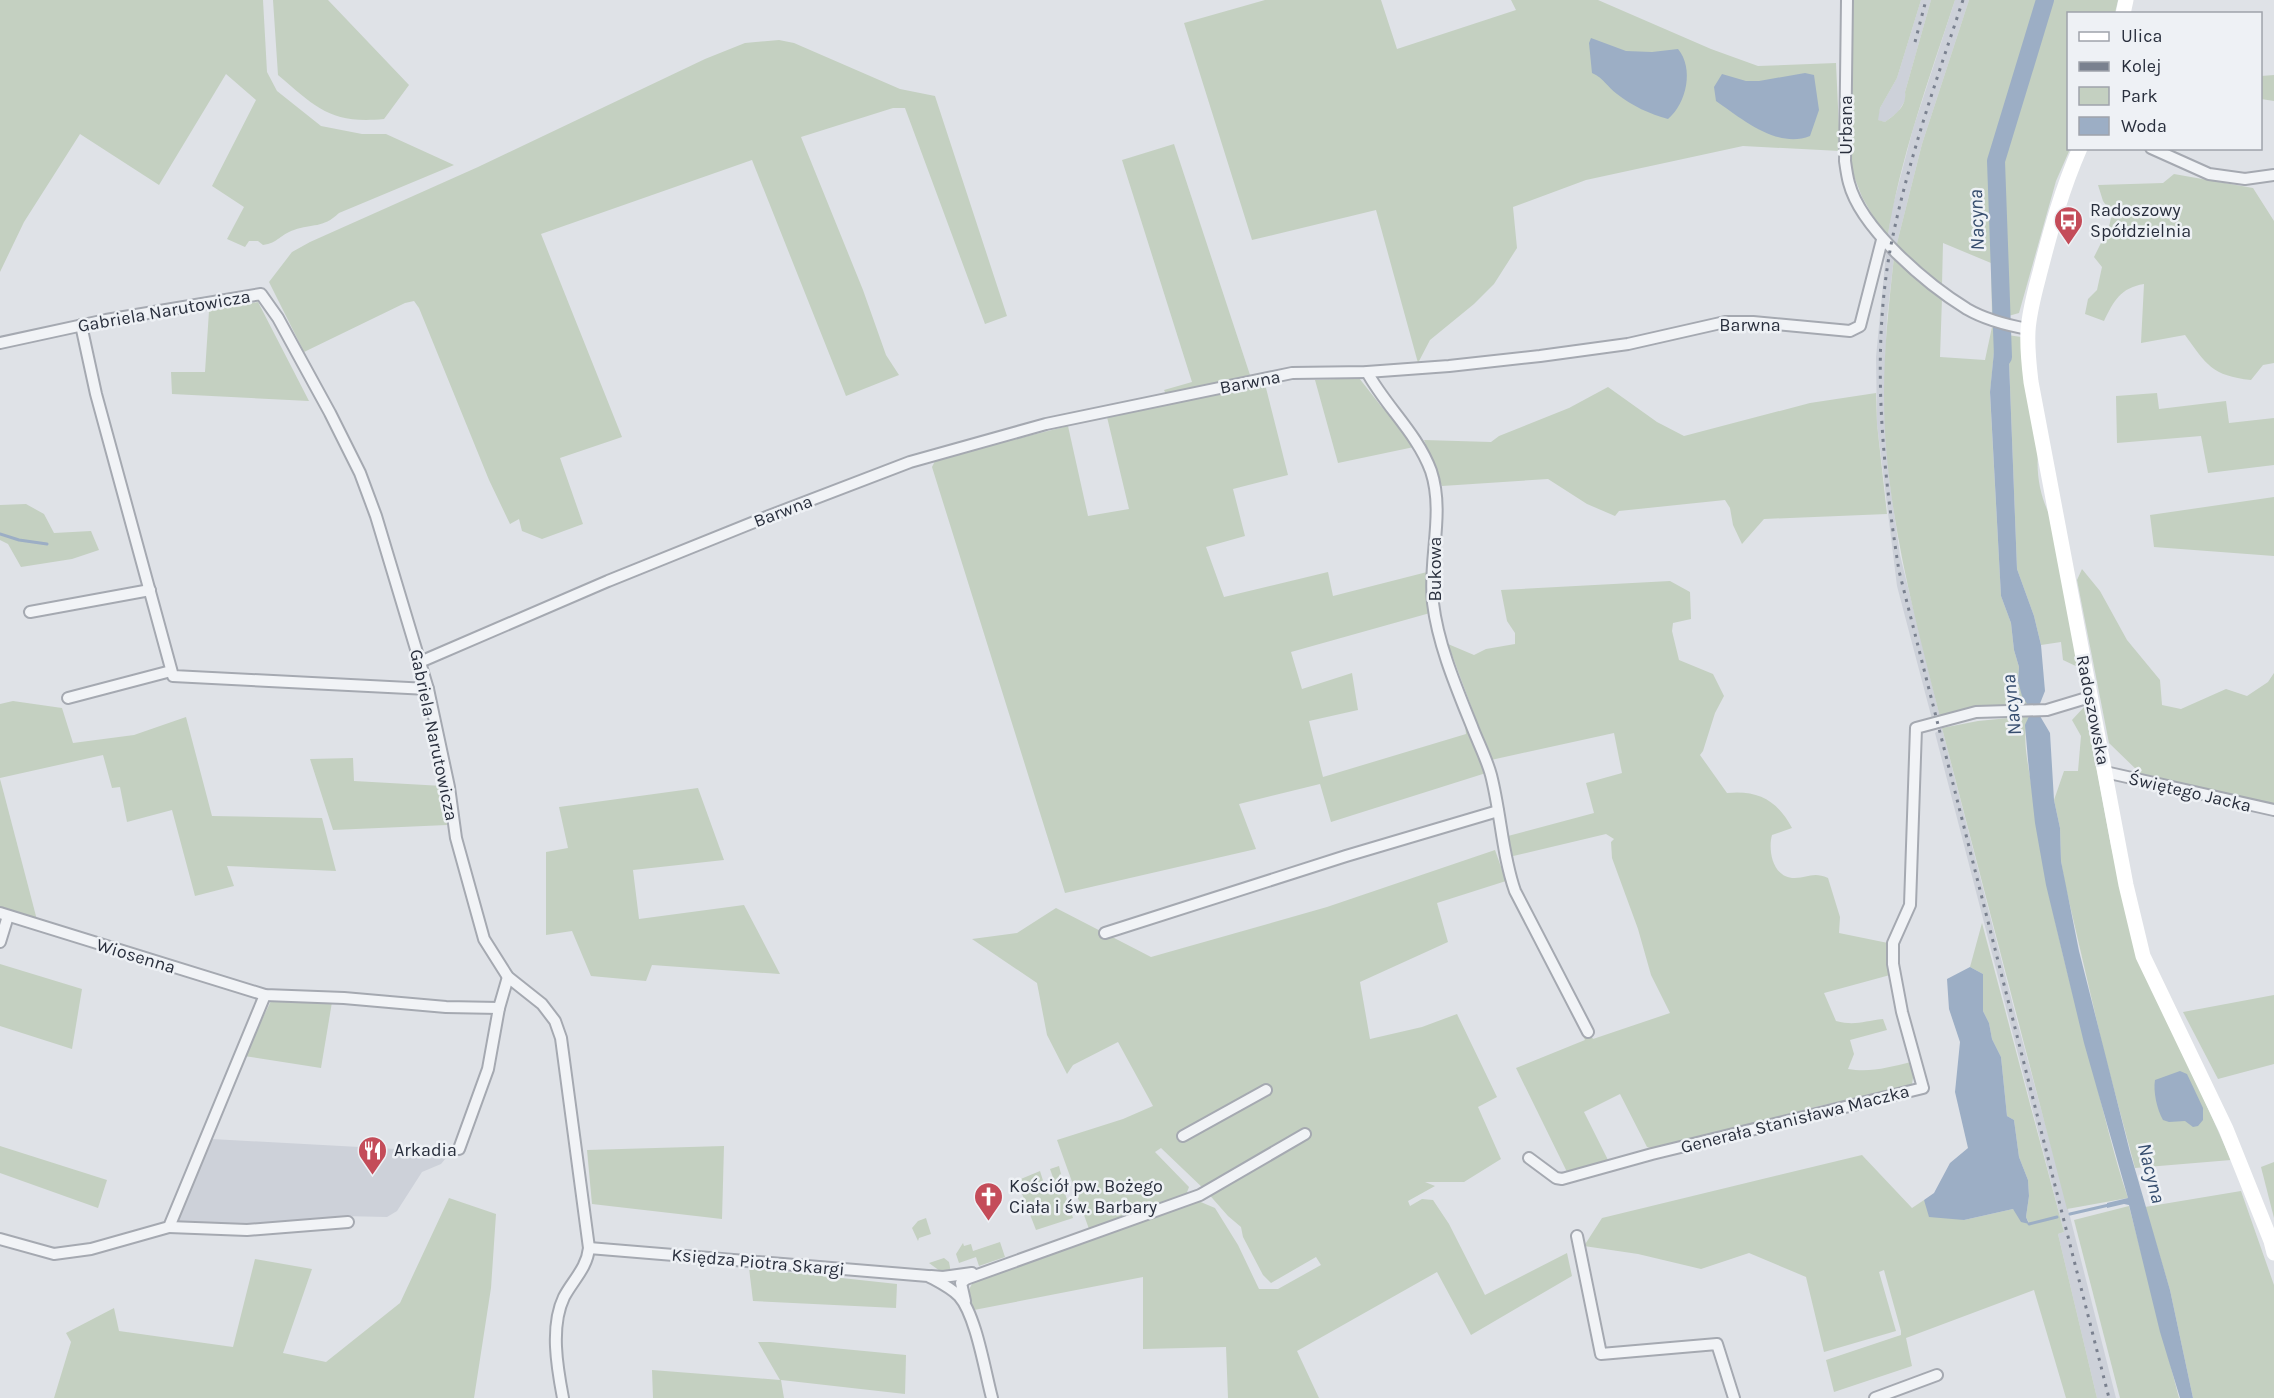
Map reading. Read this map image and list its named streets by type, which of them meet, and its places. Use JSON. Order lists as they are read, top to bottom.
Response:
{
  "streets": {
    "street": [
      "Urbana",
      "Gabriela Narutowicza",
      "Barwna",
      "Bukowa",
      "Radoszowska",
      "Świętego Jacka",
      "Wiosenna",
      "Generała Stanisława Maczka",
      "Księdza Piotra Skargi"
    ]
  },
  "crossings": [
    ["Urbana", "Barwna"],
    ["Gabriela Narutowicza", "Barwna"],
    ["Gabriela Narutowicza", "Księdza Piotra Skargi"],
    ["Barwna", "Bukowa"],
    ["Radoszowska", "Świętego Jacka"],
    ["Radoszowska", "Generała Stanisława Maczka"]
  ],
  "water": ["Nacyna"],
  "places": {
    "bus stop": ["Radoszowy Spółdzielnia"],
    "restaurant": ["Arkadia"],
    "church": ["Kościół pw. Bożego Ciała i św. Barbary"]
  },
  "legend": [
    "Ulica",
    "Kolej",
    "Park",
    "Woda"
  ]
}
